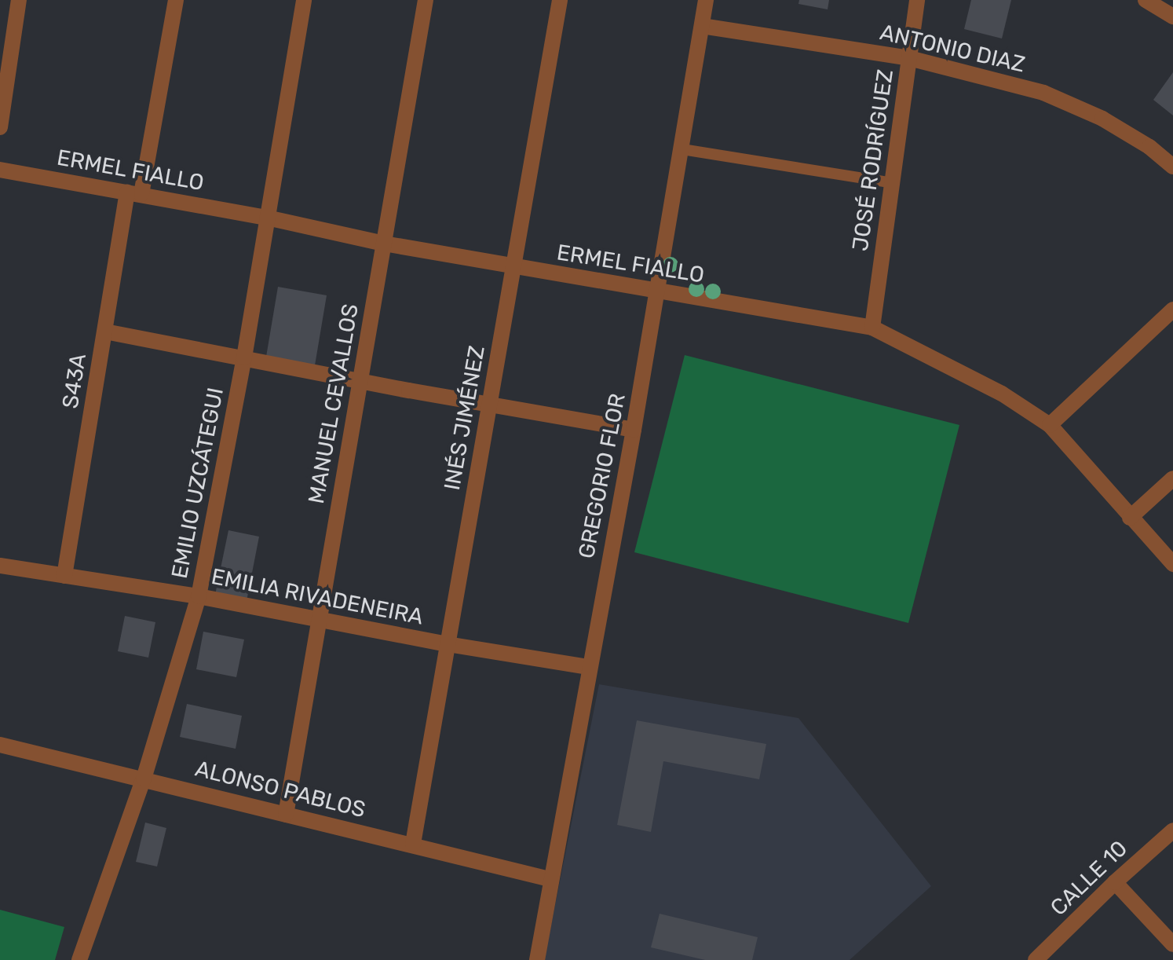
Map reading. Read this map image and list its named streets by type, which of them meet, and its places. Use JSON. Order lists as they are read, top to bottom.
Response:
{
  "streets": {
    "street": [
      "ANTONIO DIAZ",
      "JOSÉ RODRÍGUEZ",
      "ERMEL FIALLO",
      "S43A",
      "MANUEL CEVALLOS",
      "INÉS JIMÉNEZ",
      "GREGORIO FLOR",
      "EMILIO UZCÁTEGUI",
      "EMILIA RIVADENEIRA",
      "ALONSO PABLOS",
      "CALLE 10"
    ]
  },
  "crossings": [
    ["ANTONIO DIAZ", "JOSÉ RODRÍGUEZ"],
    ["ANTONIO DIAZ", "GREGORIO FLOR"],
    ["JOSÉ RODRÍGUEZ", "ERMEL FIALLO"],
    ["ERMEL FIALLO", "S43A"],
    ["ERMEL FIALLO", "MANUEL CEVALLOS"],
    ["ERMEL FIALLO", "INÉS JIMÉNEZ"],
    ["ERMEL FIALLO", "GREGORIO FLOR"],
    ["ERMEL FIALLO", "EMILIO UZCÁTEGUI"],
    ["S43A", "EMILIA RIVADENEIRA"],
    ["MANUEL CEVALLOS", "EMILIA RIVADENEIRA"],
    ["MANUEL CEVALLOS", "ALONSO PABLOS"],
    ["INÉS JIMÉNEZ", "EMILIA RIVADENEIRA"],
    ["INÉS JIMÉNEZ", "ALONSO PABLOS"],
    ["GREGORIO FLOR", "EMILIA RIVADENEIRA"],
    ["GREGORIO FLOR", "ALONSO PABLOS"],
    ["EMILIO UZCÁTEGUI", "EMILIA RIVADENEIRA"],
    ["EMILIO UZCÁTEGUI", "ALONSO PABLOS"]
  ]
}
